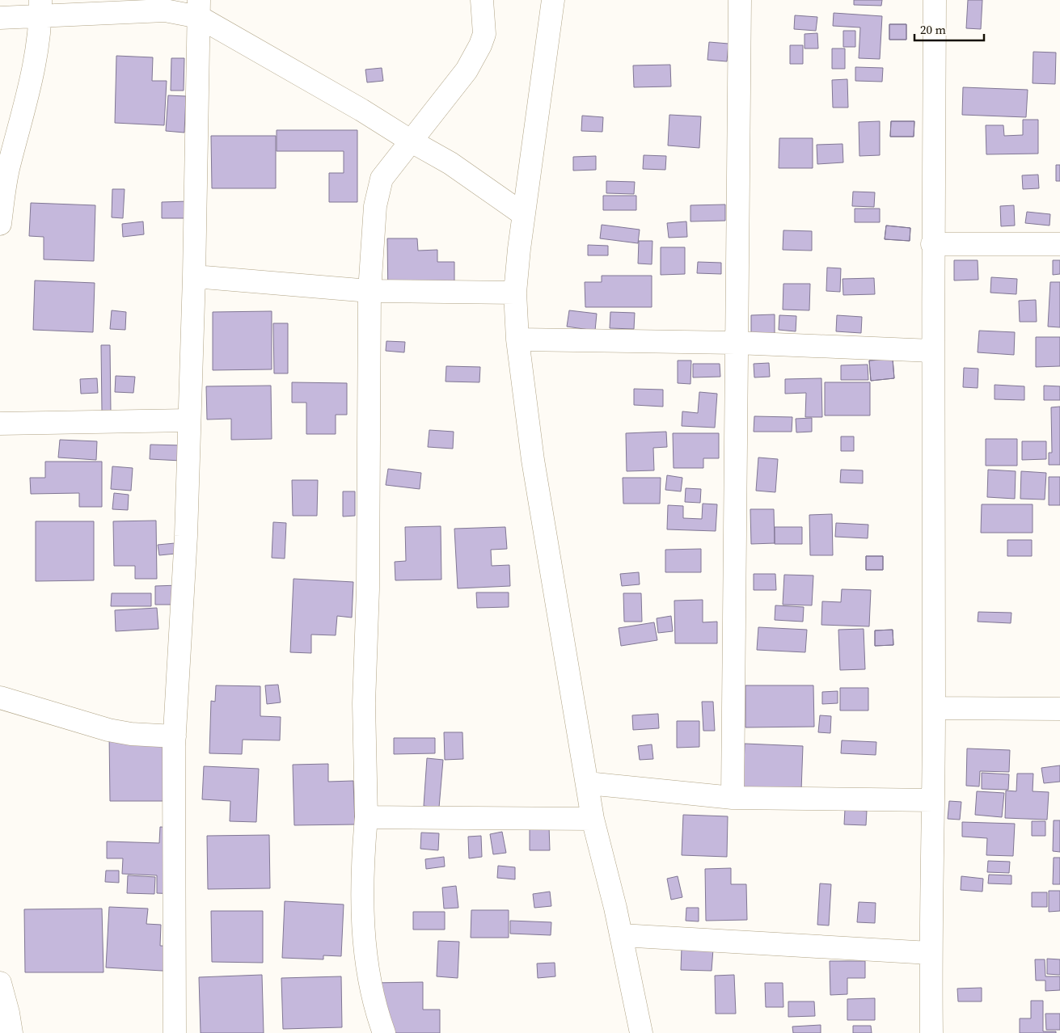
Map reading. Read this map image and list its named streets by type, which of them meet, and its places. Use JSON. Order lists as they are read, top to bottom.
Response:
{
  "scale_bar": "20 m"
}
